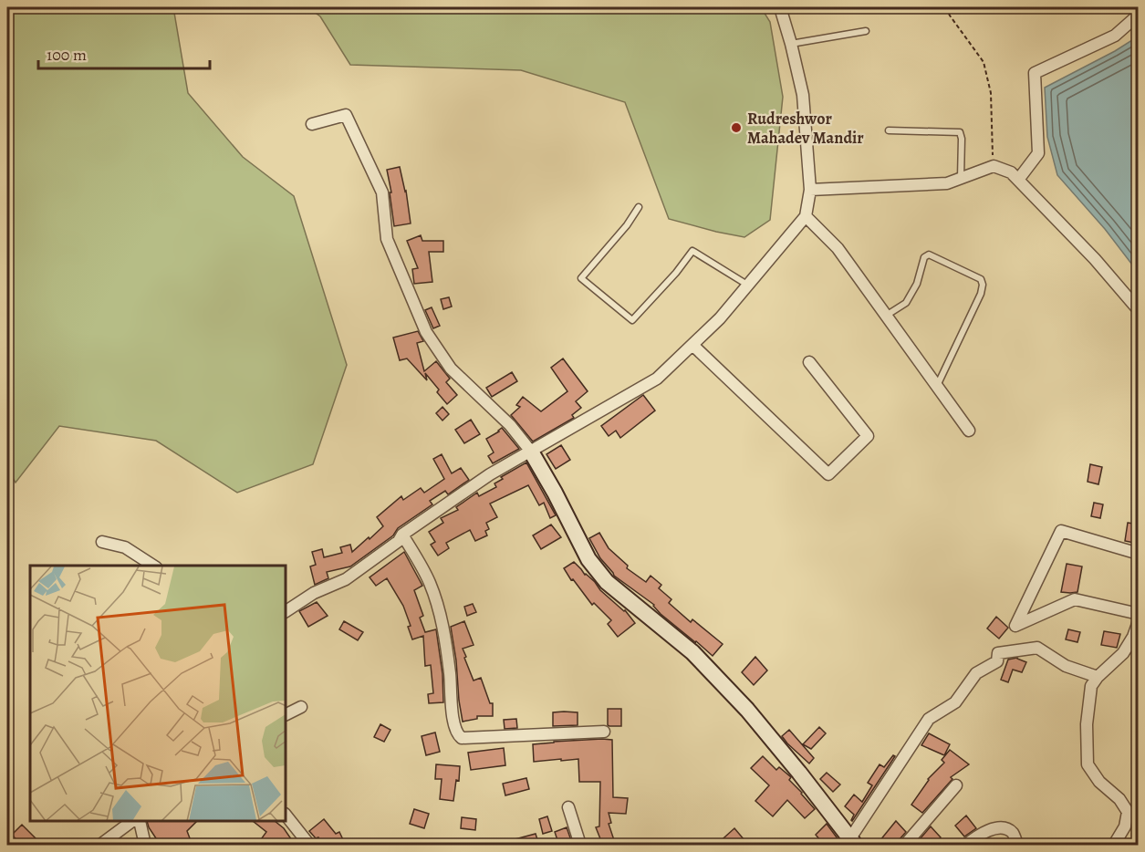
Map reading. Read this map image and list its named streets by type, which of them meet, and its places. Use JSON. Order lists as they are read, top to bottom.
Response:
{
  "places": ["Rudreshwor Mahadev Mandir"],
  "scale_bar": "100 m"
}
